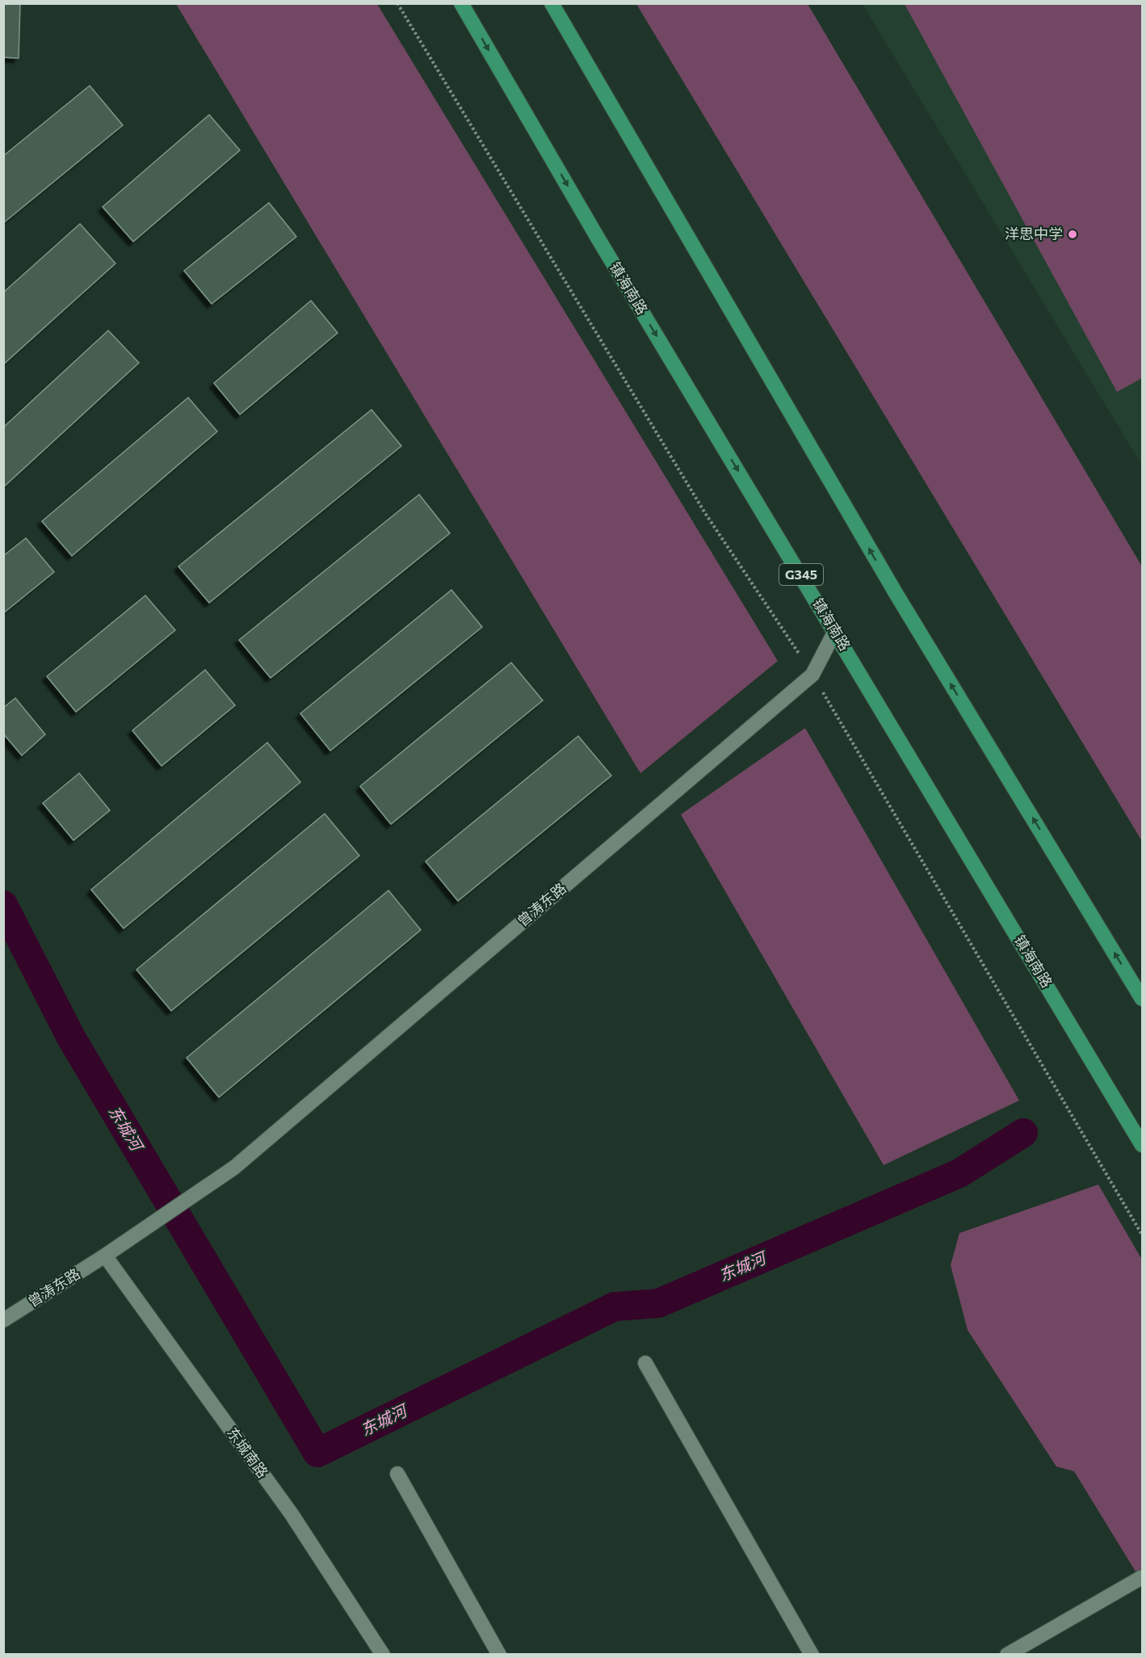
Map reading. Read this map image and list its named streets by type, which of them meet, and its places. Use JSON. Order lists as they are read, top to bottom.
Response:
{
  "streets": {
    "highway": ["镇海南路", "G345"],
    "street": ["曾涛东路", "东城南路"]
  },
  "crossings": [
    ["镇海南路", "曾涛东路"],
    ["曾涛东路", "东城南路"]
  ],
  "water": ["东城河"],
  "places": ["洋思中学"]
}
